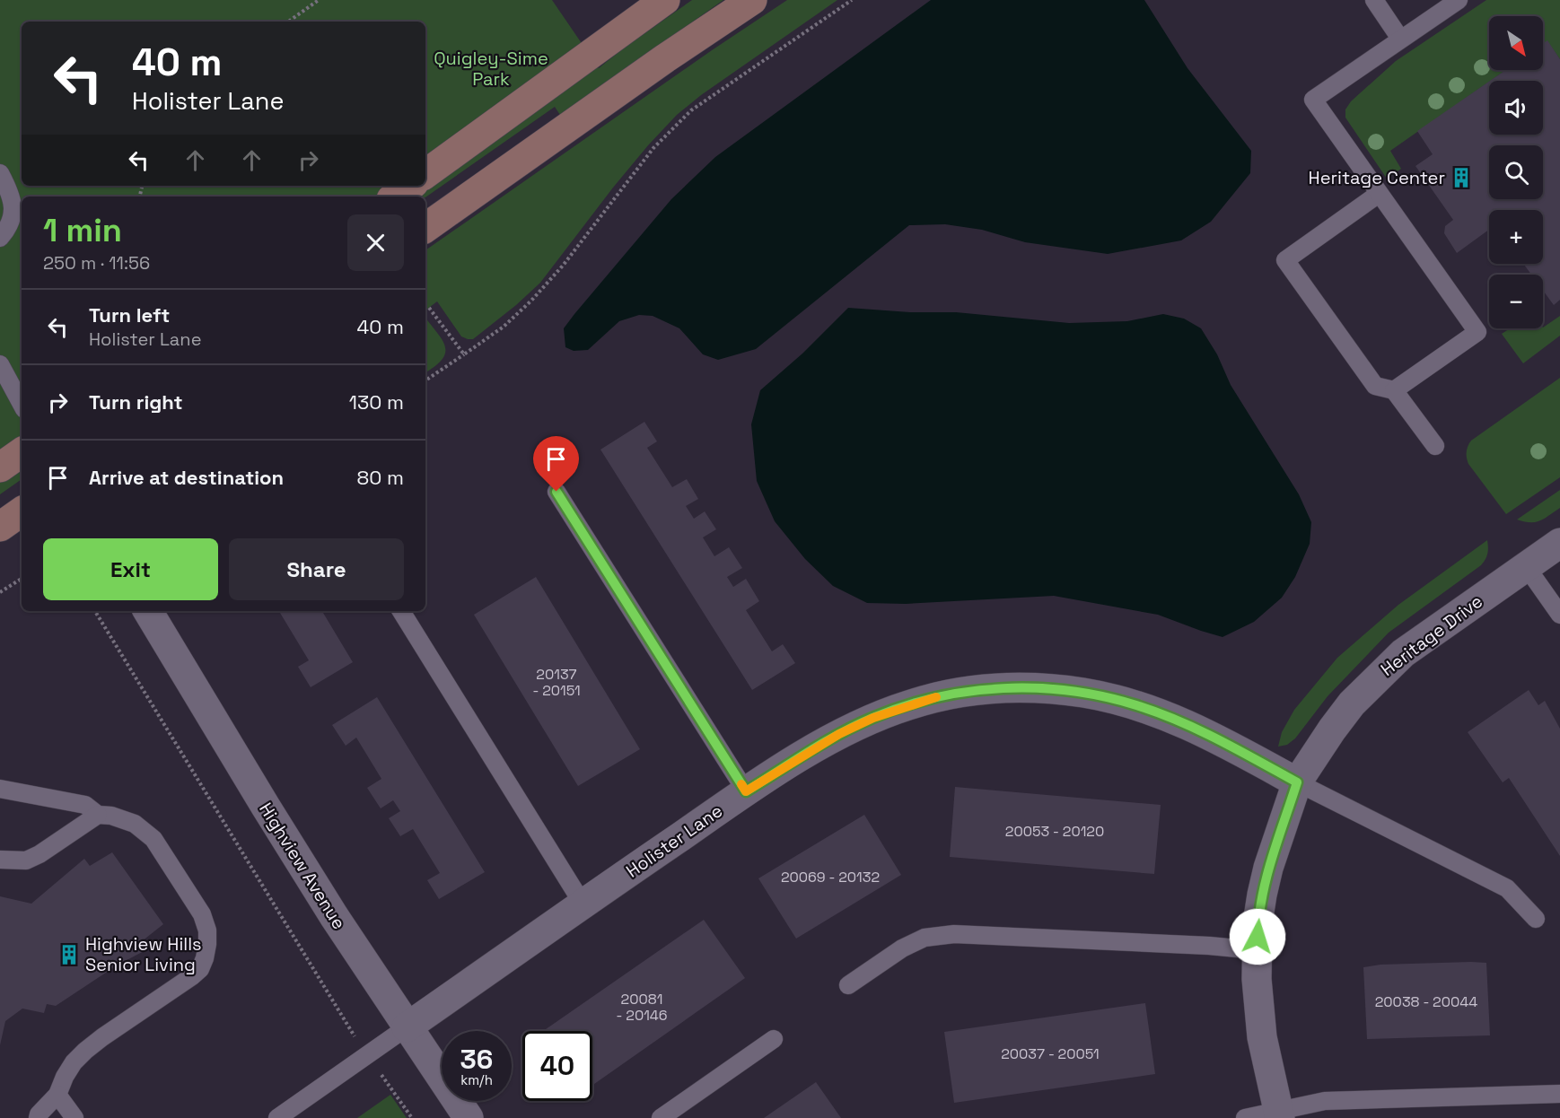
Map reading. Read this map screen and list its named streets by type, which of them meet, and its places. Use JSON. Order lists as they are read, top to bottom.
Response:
{
  "streets": {
    "street": ["Heritage Drive", "Holister Lane", "Highview Avenue"]
  },
  "crossings": [
    ["Heritage Drive", "Holister Lane"],
    ["Holister Lane", "Highview Avenue"]
  ],
  "parks": ["Quigley-Sime Park"],
  "places": {
    "building": ["Heritage Center", "Highview Hills Senior Living"]
  },
  "house_numbers": [
    "20137 - 20151",
    "20053 - 20120",
    "20069 - 20132",
    "20081 - 20146",
    "20038 - 20044",
    "20037 - 20051"
  ],
  "north": "bottom right",
  "page": {
    "map_buttons": ["+", "−"],
    "turn": ["40 m", "Holister Lane"],
    "heading": ["1 min", "250 m · 11:56"],
    "list": [
      {
        "name": "Turn left",
        "note": "Holister Lane",
        "value": "40 m"
      },
      {
        "name": "Turn right",
        "value": "130 m"
      },
      {
        "name": "Arrive at destination",
        "value": "80 m"
      }
    ],
    "buttons": ["Exit", "Share"],
    "speed": "36 km/h",
    "limit": "40"
  }
}
